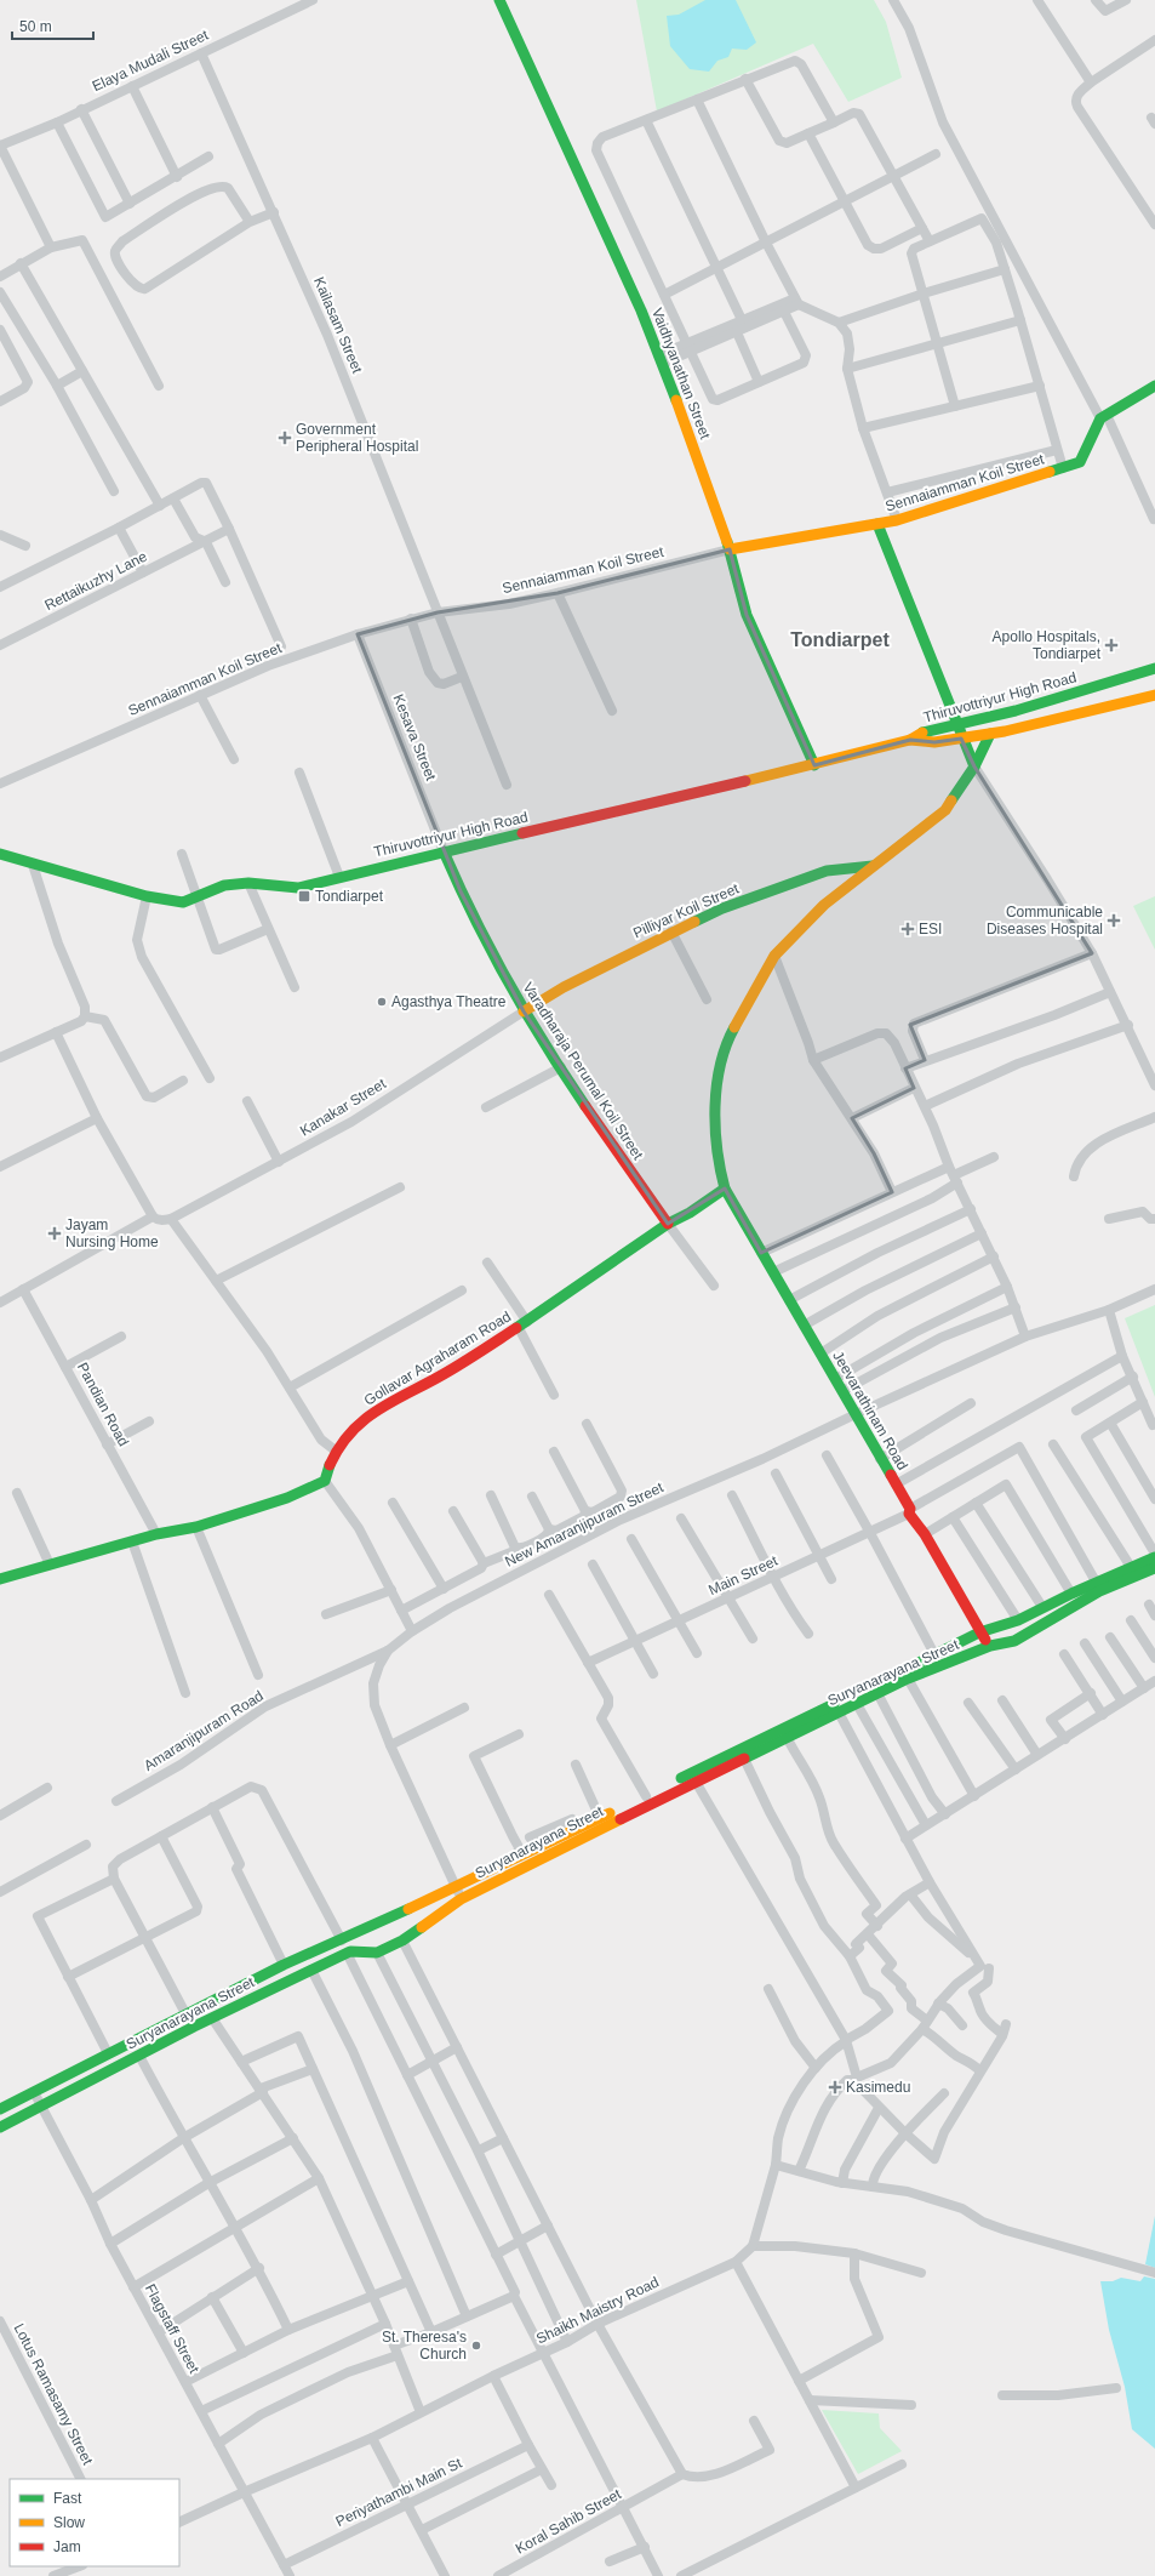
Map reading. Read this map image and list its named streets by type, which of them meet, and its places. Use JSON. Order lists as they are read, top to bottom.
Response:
{
  "streets": {
    "main road": [
      "Vaidhyanathan Street",
      "Sennaiamman Koil Street",
      "Thiruvottriyur High Road",
      "Pilliyar Koil Street",
      "Varadharaja Perumal Koil Street",
      "Gollavar Agraharam Road",
      "Jeevarathinam Road",
      "Suryanarayana Street"
    ],
    "street": [
      "Elaya Mudali Street",
      "Kailasam Street",
      "Rettaikuzhy Lane",
      "Kesava Street",
      "Kanakar Street",
      "Pandian Road",
      "New Amaranjipuram Street",
      "Main Street",
      "Amaranjipuram Road",
      "Shaikh Maistry Road",
      "Flagstaff Street",
      "Lotus Ramasamy Street",
      "Periyathambi Main St",
      "Koral Sahib Street"
    ]
  },
  "crossings": [
    ["Elaya Mudali Street", "Kailasam Street"],
    ["Kailasam Street", "Sennaiamman Koil Street"],
    ["Vaidhyanathan Street", "Sennaiamman Koil Street"],
    ["Vaidhyanathan Street", "Thiruvottriyur High Road"],
    ["Sennaiamman Koil Street", "Kesava Street"],
    ["Thiruvottriyur High Road", "Kesava Street"],
    ["Thiruvottriyur High Road", "Varadharaja Perumal Koil Street"],
    ["Thiruvottriyur High Road", "Jeevarathinam Road"],
    ["Kesava Street", "Varadharaja Perumal Koil Street"],
    ["Pilliyar Koil Street", "Varadharaja Perumal Koil Street"],
    ["Pilliyar Koil Street", "Kanakar Street"],
    ["Pilliyar Koil Street", "Jeevarathinam Road"],
    ["Varadharaja Perumal Koil Street", "Kanakar Street"],
    ["Varadharaja Perumal Koil Street", "Gollavar Agraharam Road"],
    ["Gollavar Agraharam Road", "Jeevarathinam Road"],
    ["Jeevarathinam Road", "New Amaranjipuram Street"],
    ["Jeevarathinam Road", "Main Street"],
    ["Jeevarathinam Road", "Suryanarayana Street"],
    ["New Amaranjipuram Street", "Amaranjipuram Road"],
    ["Main Street", "Suryanarayana Street"],
    ["Suryanarayana Street", "Flagstaff Street"],
    ["Shaikh Maistry Road", "Flagstaff Street"],
    ["Flagstaff Street", "Periyathambi Main St"]
  ],
  "districts": ["Tondiarpet"],
  "places": {
    "health": [
      "Government Peripheral Hospital",
      "Apollo Hospitals, Tondiarpet",
      "Communicable Diseases Hospital",
      "ESI",
      "Jayam Nursing Home",
      "Kasimedu"
    ],
    "transit": ["Tondiarpet"],
    "other": ["Agasthya Theatre", "St. Theresa's Church"]
  },
  "legend": ["Fast", "Slow", "Jam"],
  "scale_bar": "50 m"
}
